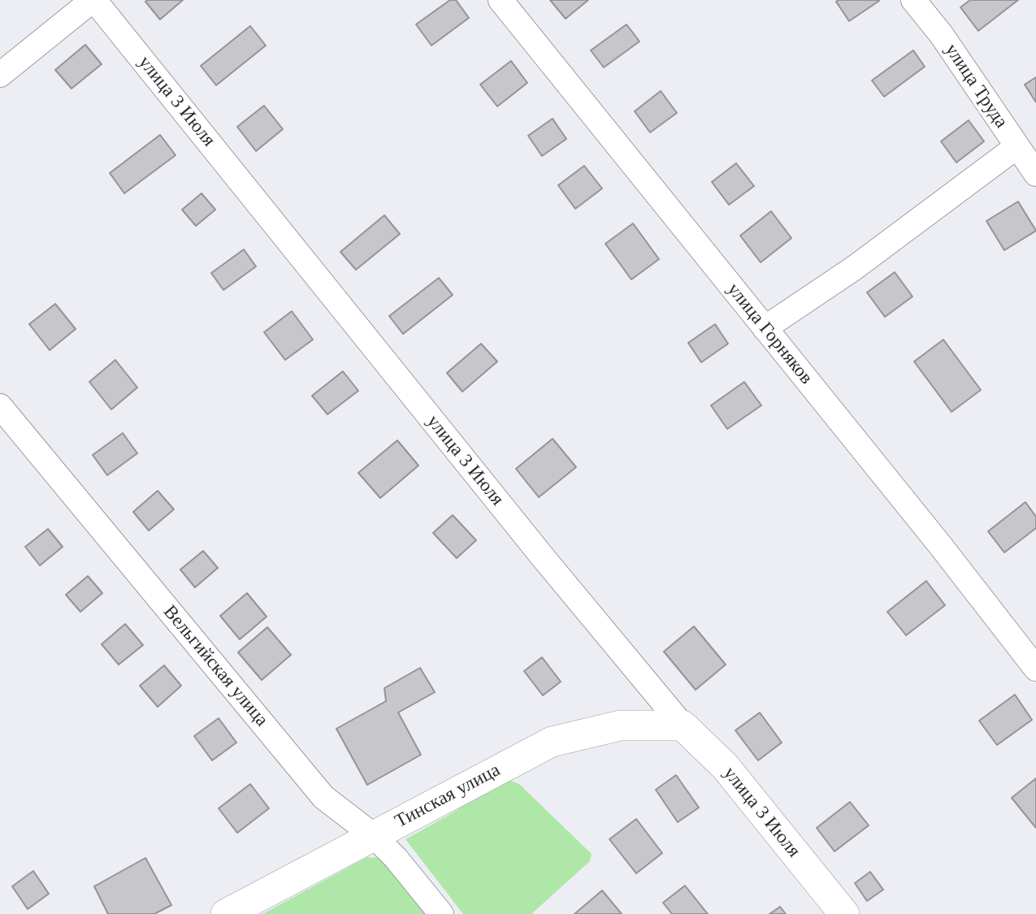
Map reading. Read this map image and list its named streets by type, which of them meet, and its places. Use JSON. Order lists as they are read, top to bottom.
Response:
{
  "streets": {
    "street": [
      "улица Труда",
      "улица 3 Июля",
      "улица Горняков",
      "Вельгийская улица",
      "Тинская улица"
    ]
  },
  "crossings": [
    ["улица 3 Июля", "Тинская улица"],
    ["Вельгийская улица", "Тинская улица"]
  ]
}
